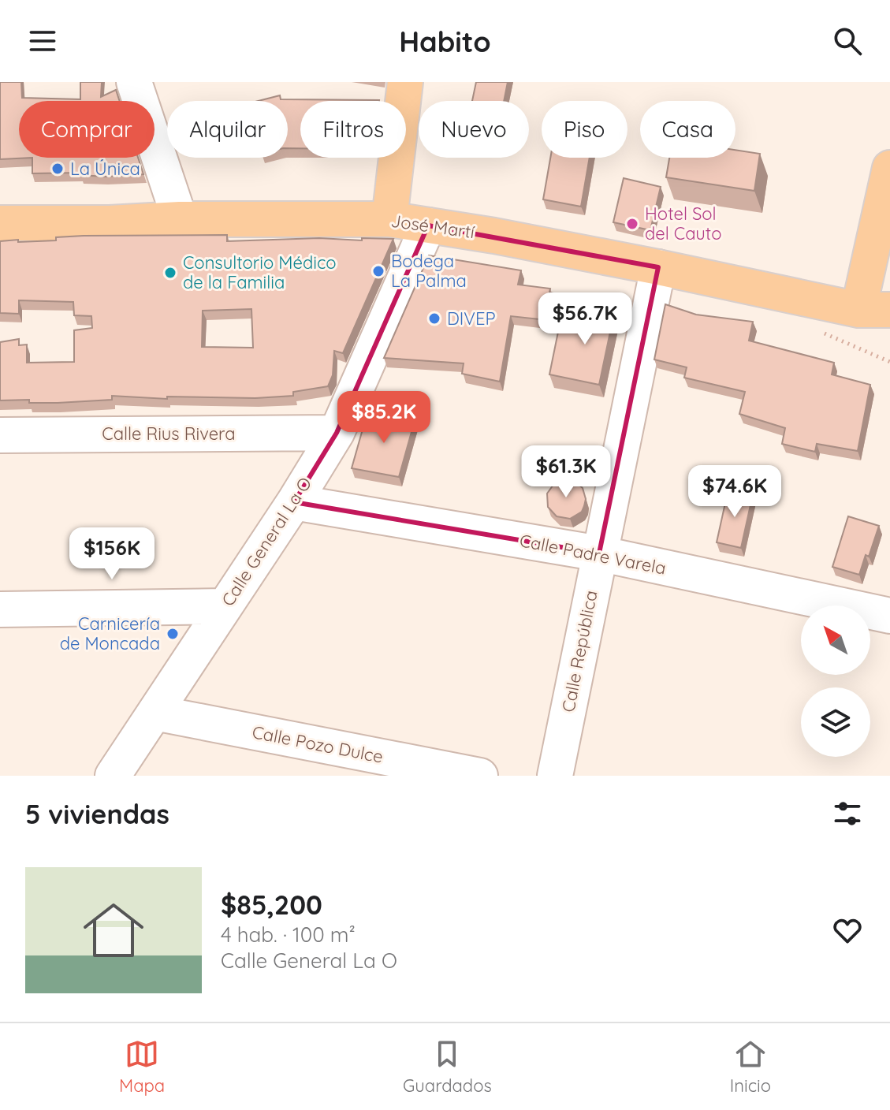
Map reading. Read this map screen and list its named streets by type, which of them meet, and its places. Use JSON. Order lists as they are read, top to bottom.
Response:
{
  "streets": {
    "main road": ["José Martí"],
    "street": [
      "Calle Rius Rivera",
      "Calle General La O",
      "Calle Padre Varela",
      "Calle República",
      "Calle Pozo Dulce"
    ]
  },
  "crossings": [
    ["José Martí", "Calle General La O"],
    ["José Martí", "Calle República"],
    ["Calle Rius Rivera", "Calle General La O"],
    ["Calle General La O", "Calle Padre Varela"],
    ["Calle General La O", "Calle Pozo Dulce"],
    ["Calle Padre Varela", "Calle República"]
  ],
  "places": [
    "La Única",
    "Hotel Sol del Cauto",
    "Bodega La Palma",
    "Consultorio Médico de la Familia",
    "DIVEP",
    "Carnicería de Moncada"
  ],
  "north": "top left",
  "page": {
    "header": "Habito",
    "chip": [
      "Comprar",
      "Alquilar",
      "Filtros",
      "Nuevo",
      "Piso",
      "Casa"
    ],
    "price": [
      "$56.7K",
      "$85.2K",
      "$61.3K",
      "$74.6K",
      "$156K"
    ],
    "heading": "5 viviendas",
    "list": [
      {
        "name": "$85,200",
        "note": "4 hab. · 100 m² · Calle General La O"
      }
    ],
    "tabs": ["Mapa", "Guardados", "Inicio"]
  }
}
